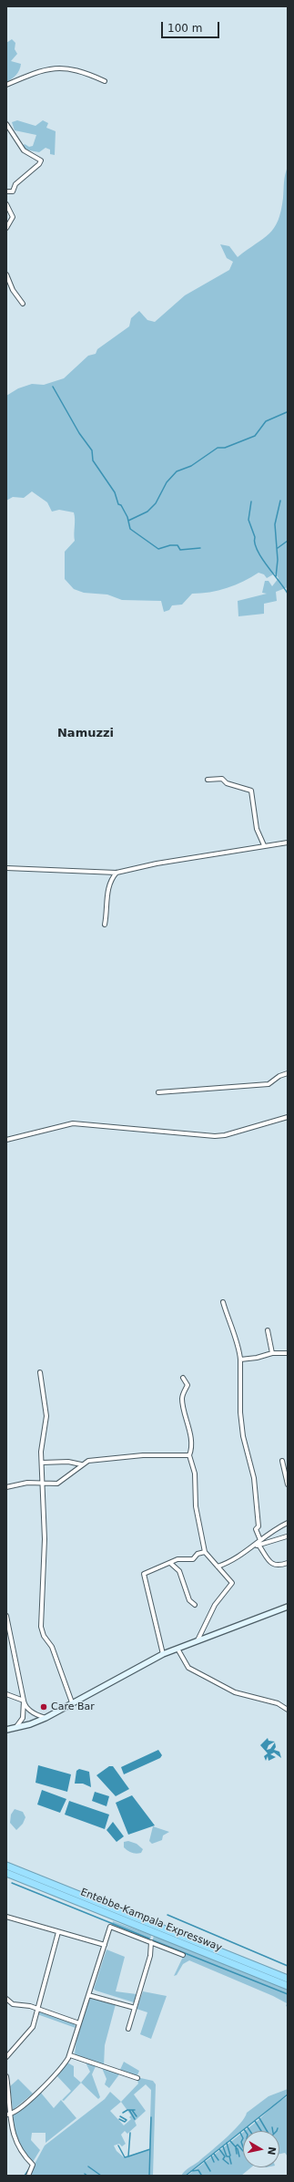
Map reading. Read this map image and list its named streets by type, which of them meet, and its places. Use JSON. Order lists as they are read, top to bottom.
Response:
{
  "streets": {
    "highway": ["Entebbe-Kampala Expressway"]
  },
  "districts": ["Namuzzi"],
  "places": ["Care Bar"],
  "scale_bar": "100 m",
  "north": "right"
}
